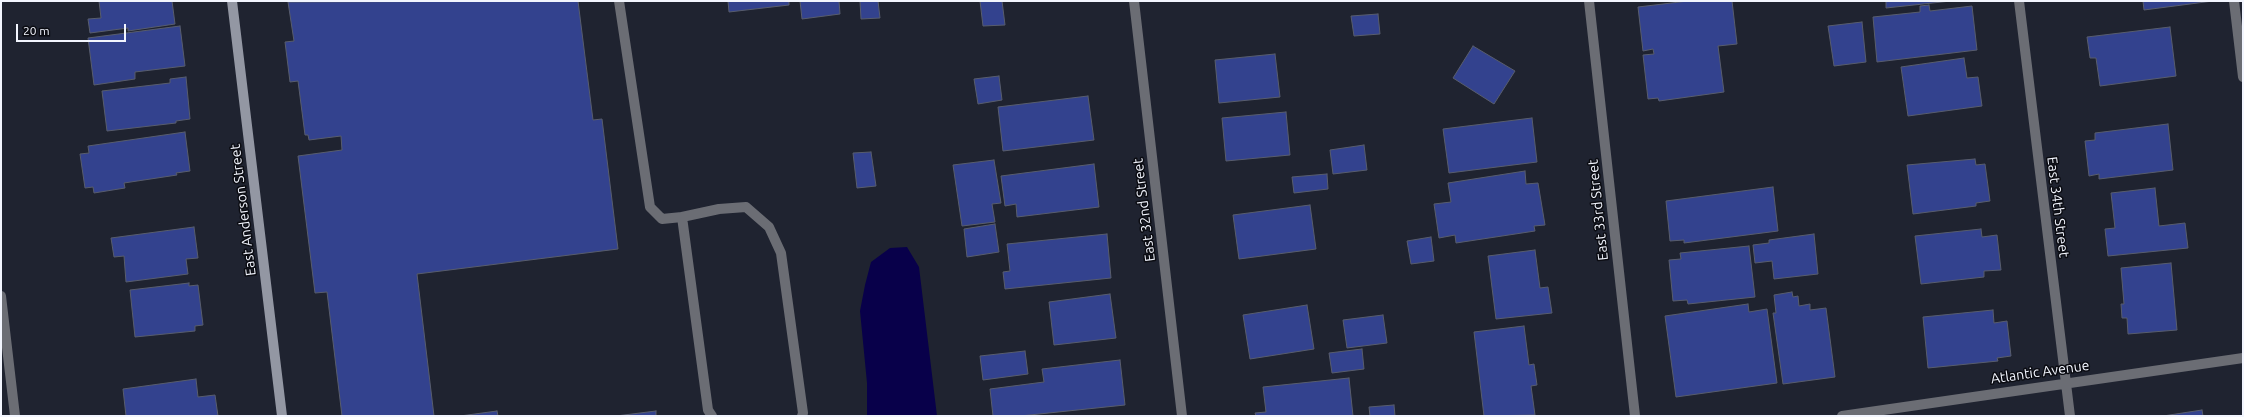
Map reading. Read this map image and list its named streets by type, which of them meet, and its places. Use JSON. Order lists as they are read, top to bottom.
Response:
{
  "streets": {
    "main road": ["East Anderson Street"],
    "street": [
      "East 34th Street",
      "East 32nd Street",
      "East 33rd Street",
      "Atlantic Avenue"
    ]
  },
  "crossings": [
    ["East 34th Street", "Atlantic Avenue"]
  ],
  "scale_bar": "20 m"
}
